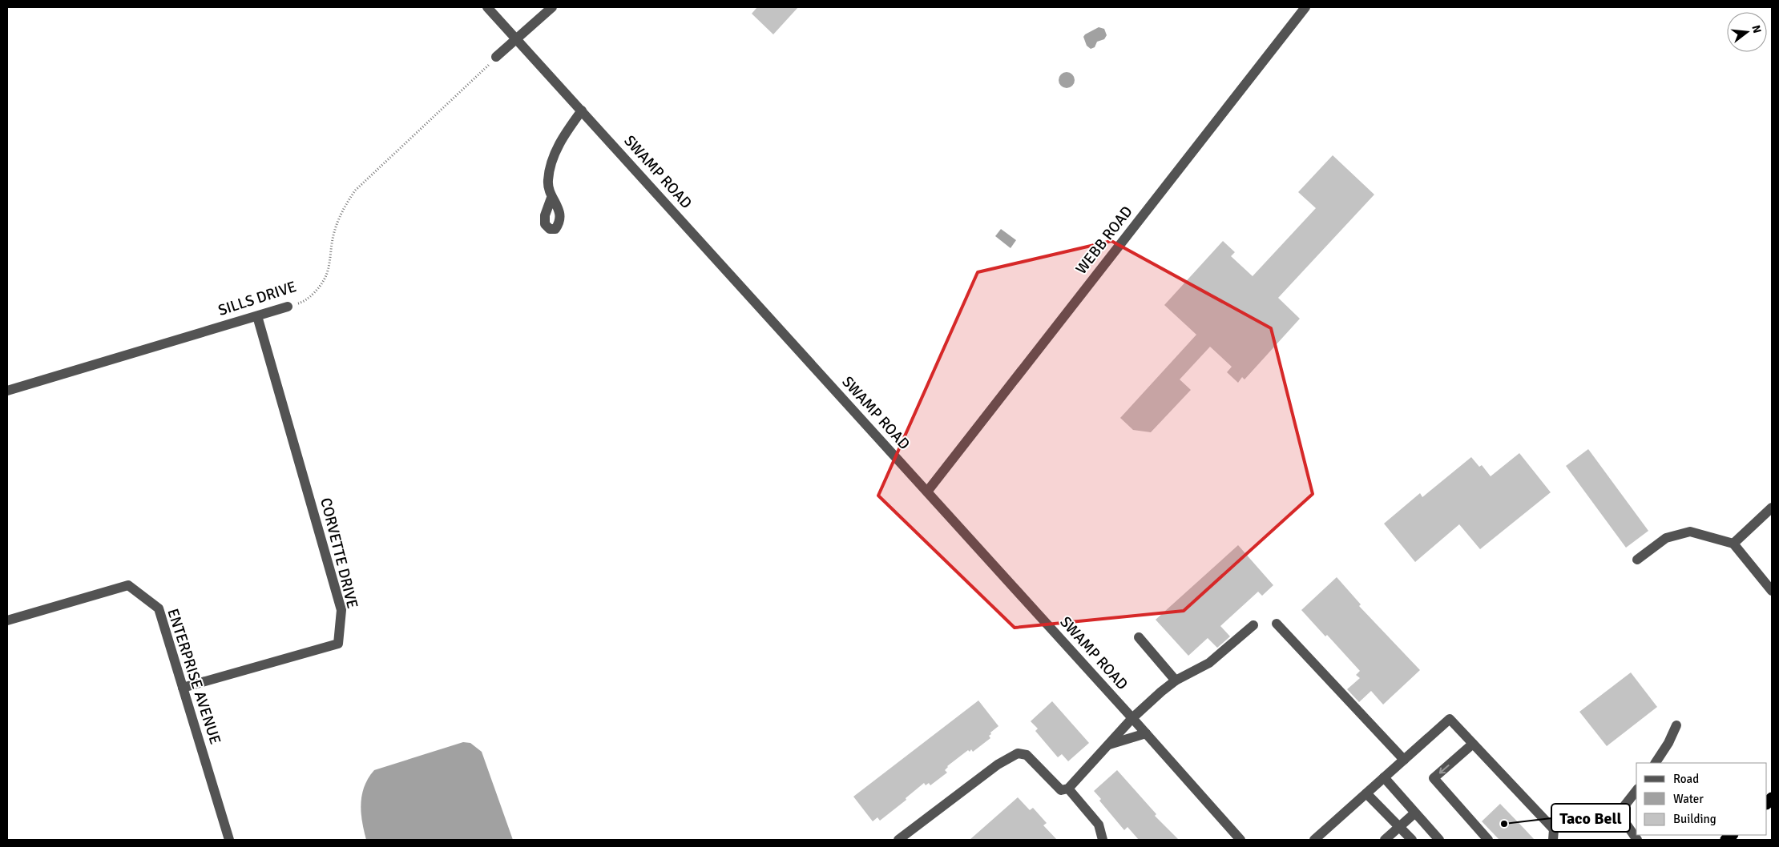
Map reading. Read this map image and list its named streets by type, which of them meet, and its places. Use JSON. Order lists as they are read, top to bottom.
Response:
{
  "streets": {
    "street": [
      "SWAMP ROAD",
      "WEBB ROAD",
      "SILLS DRIVE",
      "CORVETTE DRIVE",
      "ENTERPRISE AVENUE"
    ]
  },
  "crossings": [
    ["SWAMP ROAD", "WEBB ROAD"],
    ["SILLS DRIVE", "CORVETTE DRIVE"],
    ["CORVETTE DRIVE", "ENTERPRISE AVENUE"]
  ],
  "places": ["Taco Bell"],
  "legend": ["Road", "Water", "Building"],
  "north": "right"
}
